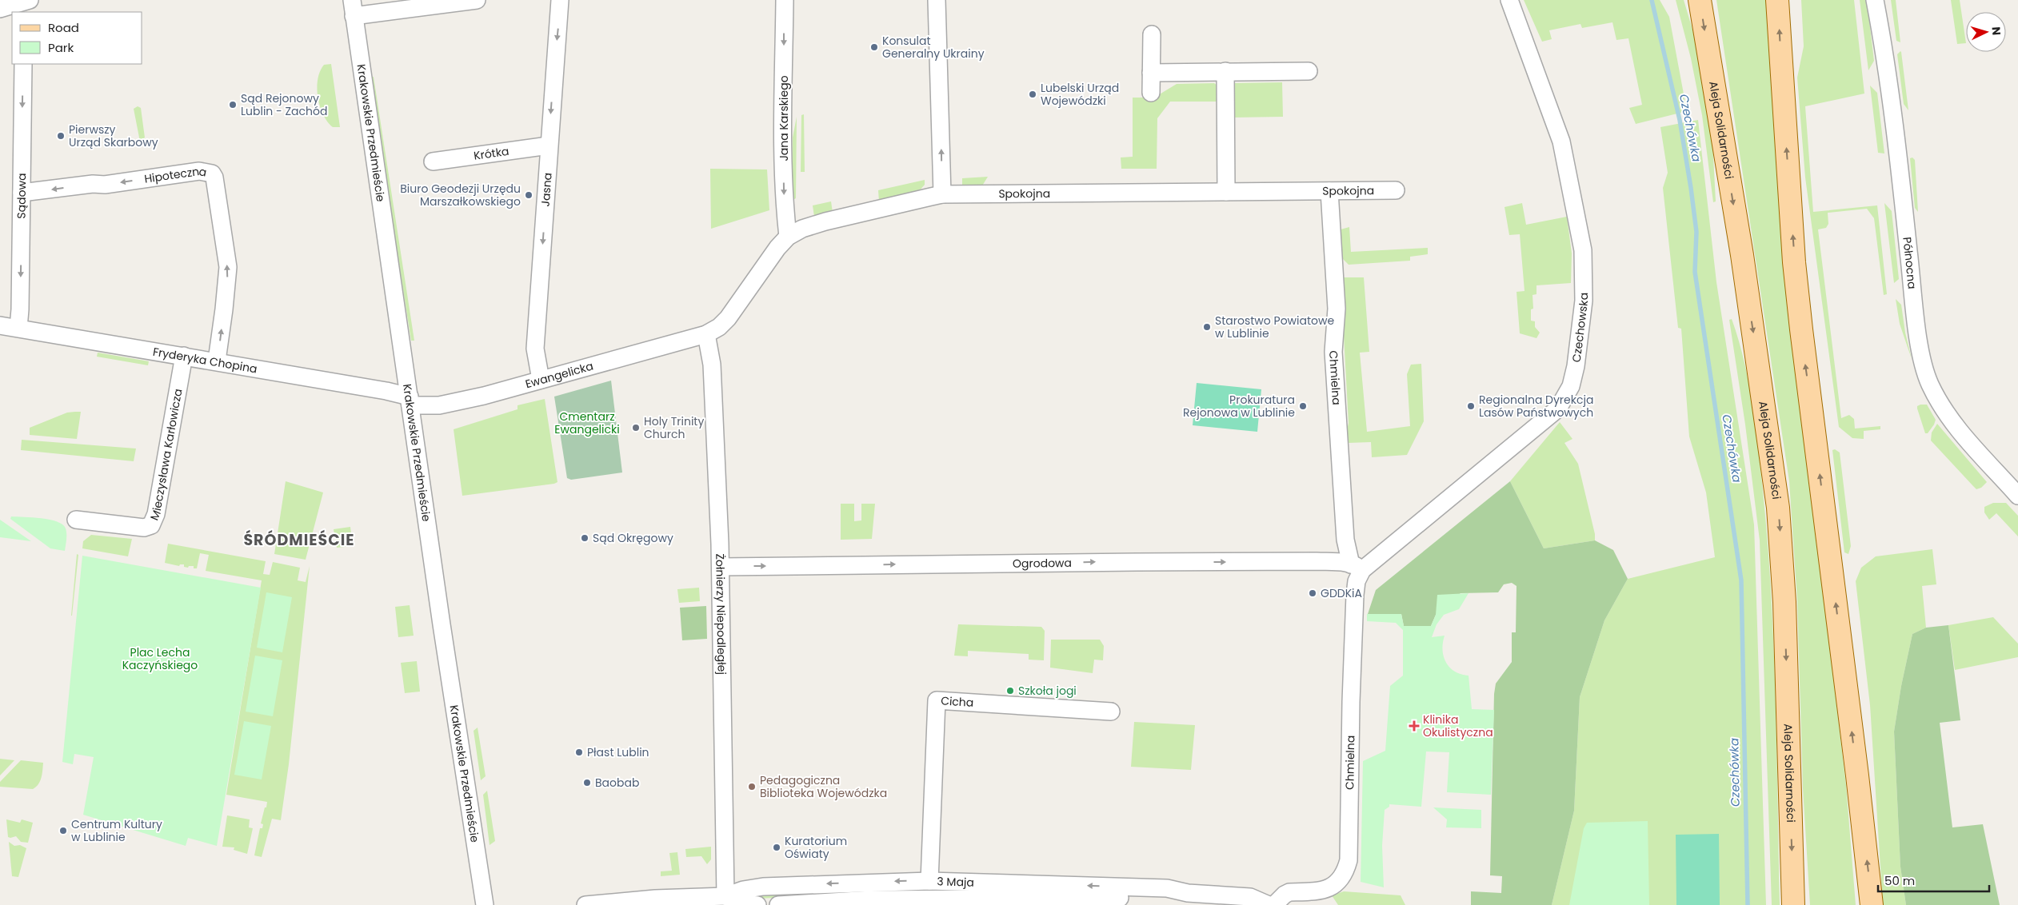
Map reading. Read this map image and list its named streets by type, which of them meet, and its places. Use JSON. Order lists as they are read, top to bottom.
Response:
{
  "streets": {
    "main road": ["Aleja Solidarności"],
    "street": [
      "Jana Karskiego",
      "Krakowskie Przedmieście",
      "Krótka",
      "Hipoteczna",
      "Jasna",
      "Spokojna",
      "Sądowa",
      "Północna",
      "Czechowska",
      "Fryderyka Chopina",
      "Ewangelicka",
      "Chmielna",
      "Mieczysława Karłowicza",
      "Ogrodowa",
      "Żołnierzy Niepodległej",
      "Cicha",
      "3 Maja"
    ]
  },
  "crossings": [
    ["Jana Karskiego", "Spokojna"],
    ["Krakowskie Przedmieście", "Fryderyka Chopina"],
    ["Krakowskie Przedmieście", "Ewangelicka"],
    ["Krótka", "Jasna"],
    ["Hipoteczna", "Sądowa"],
    ["Hipoteczna", "Fryderyka Chopina"],
    ["Jasna", "Ewangelicka"],
    ["Spokojna", "Ewangelicka"],
    ["Spokojna", "Chmielna"],
    ["Spokojna", "Żołnierzy Niepodległej"],
    ["Sądowa", "Fryderyka Chopina"],
    ["Czechowska", "Chmielna"],
    ["Czechowska", "Ogrodowa"],
    ["Fryderyka Chopina", "Ewangelicka"],
    ["Fryderyka Chopina", "Mieczysława Karłowicza"],
    ["Ewangelicka", "Żołnierzy Niepodległej"],
    ["Chmielna", "Ogrodowa"],
    ["Ogrodowa", "Żołnierzy Niepodległej"],
    ["Żołnierzy Niepodległej", "3 Maja"],
    ["Cicha", "3 Maja"]
  ],
  "one_way": [
    "Jana Karskiego",
    "Jasna",
    "Sądowa",
    "Ogrodowa"
  ],
  "districts": ["ŚRÓDMIEŚCIE"],
  "water": ["Czechówka"],
  "parks": ["Cmentarz Ewangelicki", "Plac Lecha Kaczyńskiego"],
  "places": {
    "other": [
      "Konsulat Generalny Ukrainy",
      "Lubelski Urząd Wojewódzki",
      "Sąd Rejonowy Lublin - Zachód",
      "Pierwszy Urząd Skarbowy",
      "Biuro Geodezji Urzędu Marszałkowskiego",
      "Starostwo Powiatowe w Lublinie",
      "Prokuratura Rejonowa w Lublinie",
      "Regionalna Dyrekcja Lasów Państwowych",
      "Holy Trinity Church",
      "Sąd Okręgowy",
      "GDDKiA",
      "Szkoła jogi",
      "Płast Lublin",
      "Baobab",
      "Pedagogiczna Biblioteka Wojewódzka",
      "Centrum Kultury w Lublinie",
      "Kuratorium Oświaty"
    ],
    "health": ["Klinika Okulistyczna"]
  },
  "legend": ["Road", "Park"],
  "scale_bar": "50 m",
  "north": "right"
}
